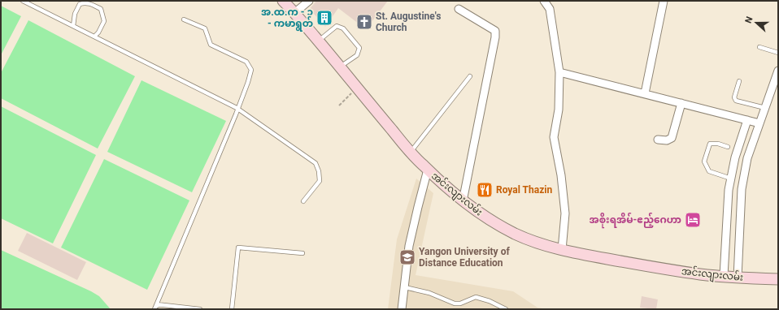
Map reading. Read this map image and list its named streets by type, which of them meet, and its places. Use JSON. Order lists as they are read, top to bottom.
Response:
{
  "streets": {
    "main road": ["အင်းလျားလမ်း"]
  },
  "places": {
    "building": ["အ.ထ.က - ၁ - ကမာရွတ်"],
    "church": ["St. Augustine's Church"],
    "restaurant": ["Royal Thazin"],
    "hotel": ["အစိုးရအိမ်-ဧည့်ဂေဟာ"],
    "school or university": ["Yangon University of Distance Education"]
  },
  "north": "left"
}
